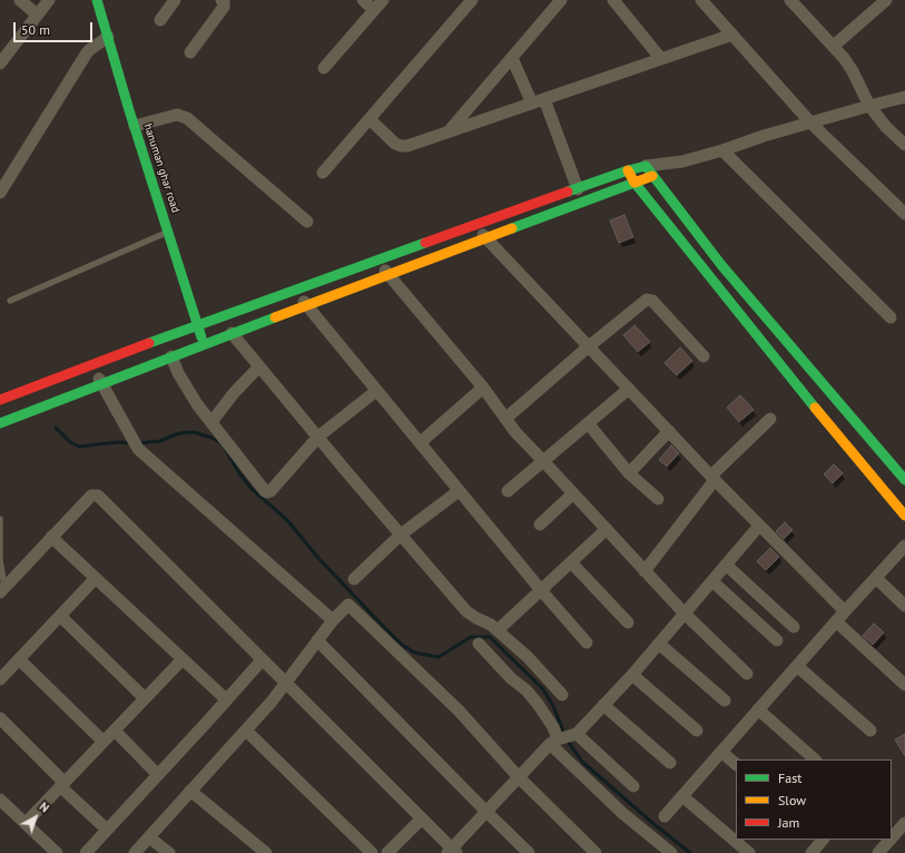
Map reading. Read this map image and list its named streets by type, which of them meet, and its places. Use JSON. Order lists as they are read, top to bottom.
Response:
{
  "streets": {
    "main road": ["hanuman ghar road"]
  },
  "legend": ["Fast", "Slow", "Jam"],
  "scale_bar": "50 m",
  "north": "top right"
}
